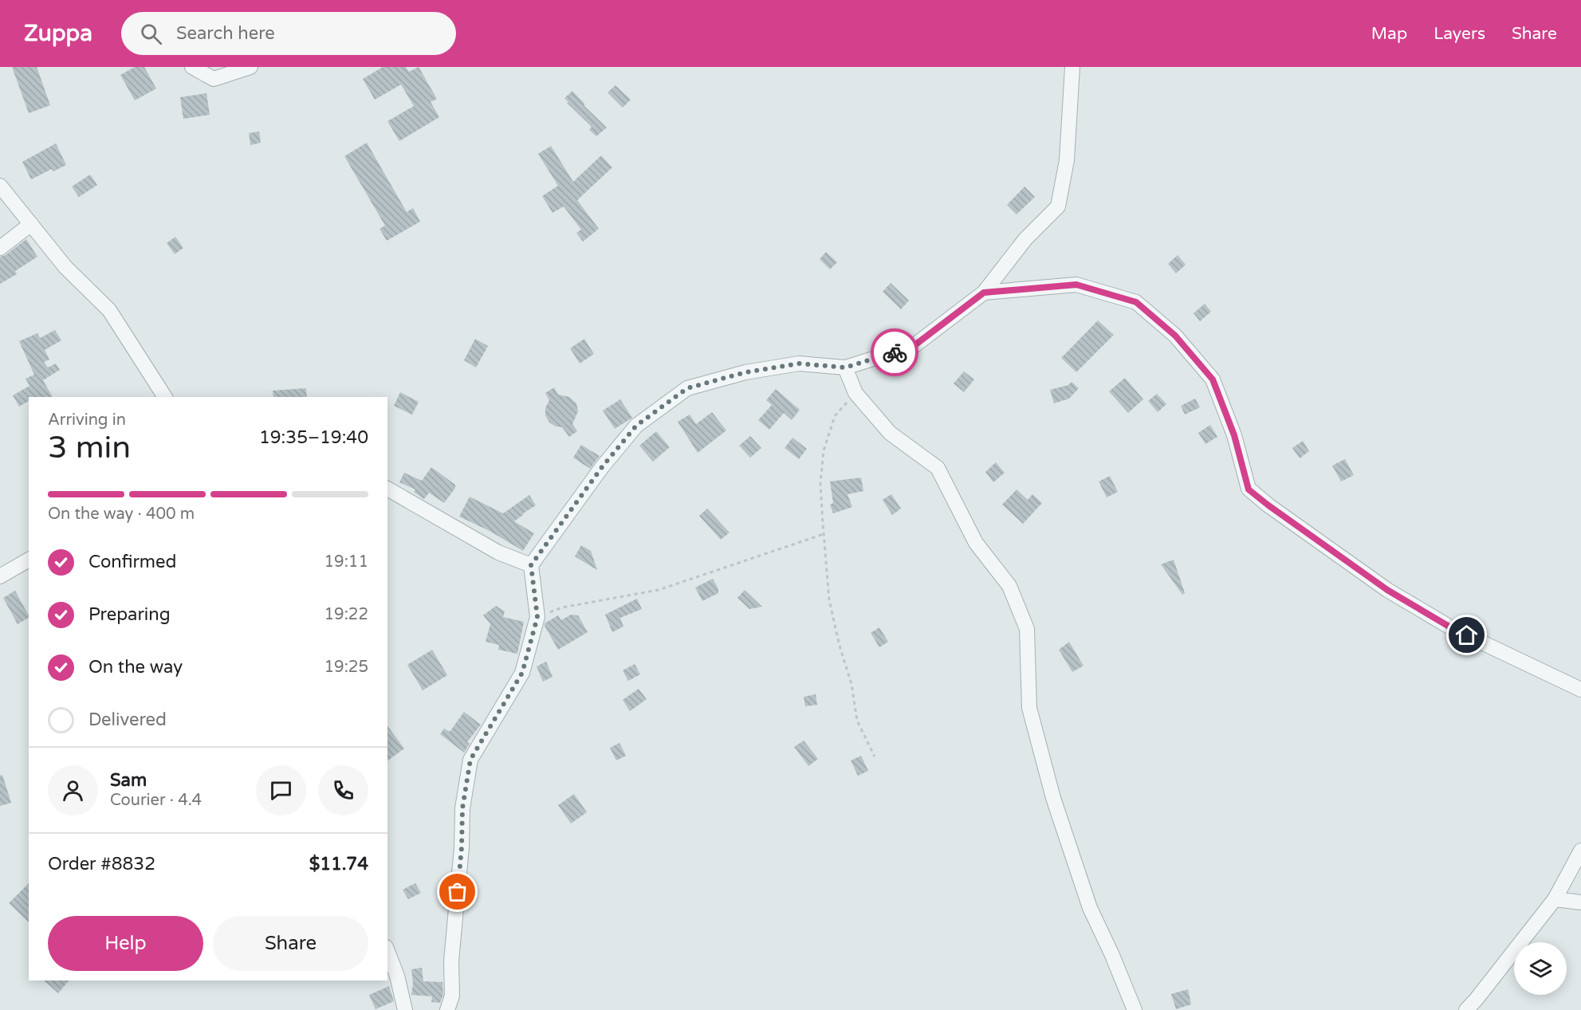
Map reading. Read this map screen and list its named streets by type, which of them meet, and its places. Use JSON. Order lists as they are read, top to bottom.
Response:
{
  "page": {
    "header": "Zuppa",
    "search": "Search here",
    "nav": ["Map", "Layers", "Share"],
    "heading": ["3 min", "Arriving in", "19:35–19:40"],
    "panel": [
      "Sam",
      "Courier · 4.4",
      "Order #8832",
      "$11.74"
    ],
    "bar": "On the way · 400 m",
    "list": [
      ["Confirmed", "19:11"],
      ["Preparing", "19:22"],
      ["On the way", "19:25"],
      "Delivered"
    ],
    "buttons": ["Help", "Share"]
  }
}
